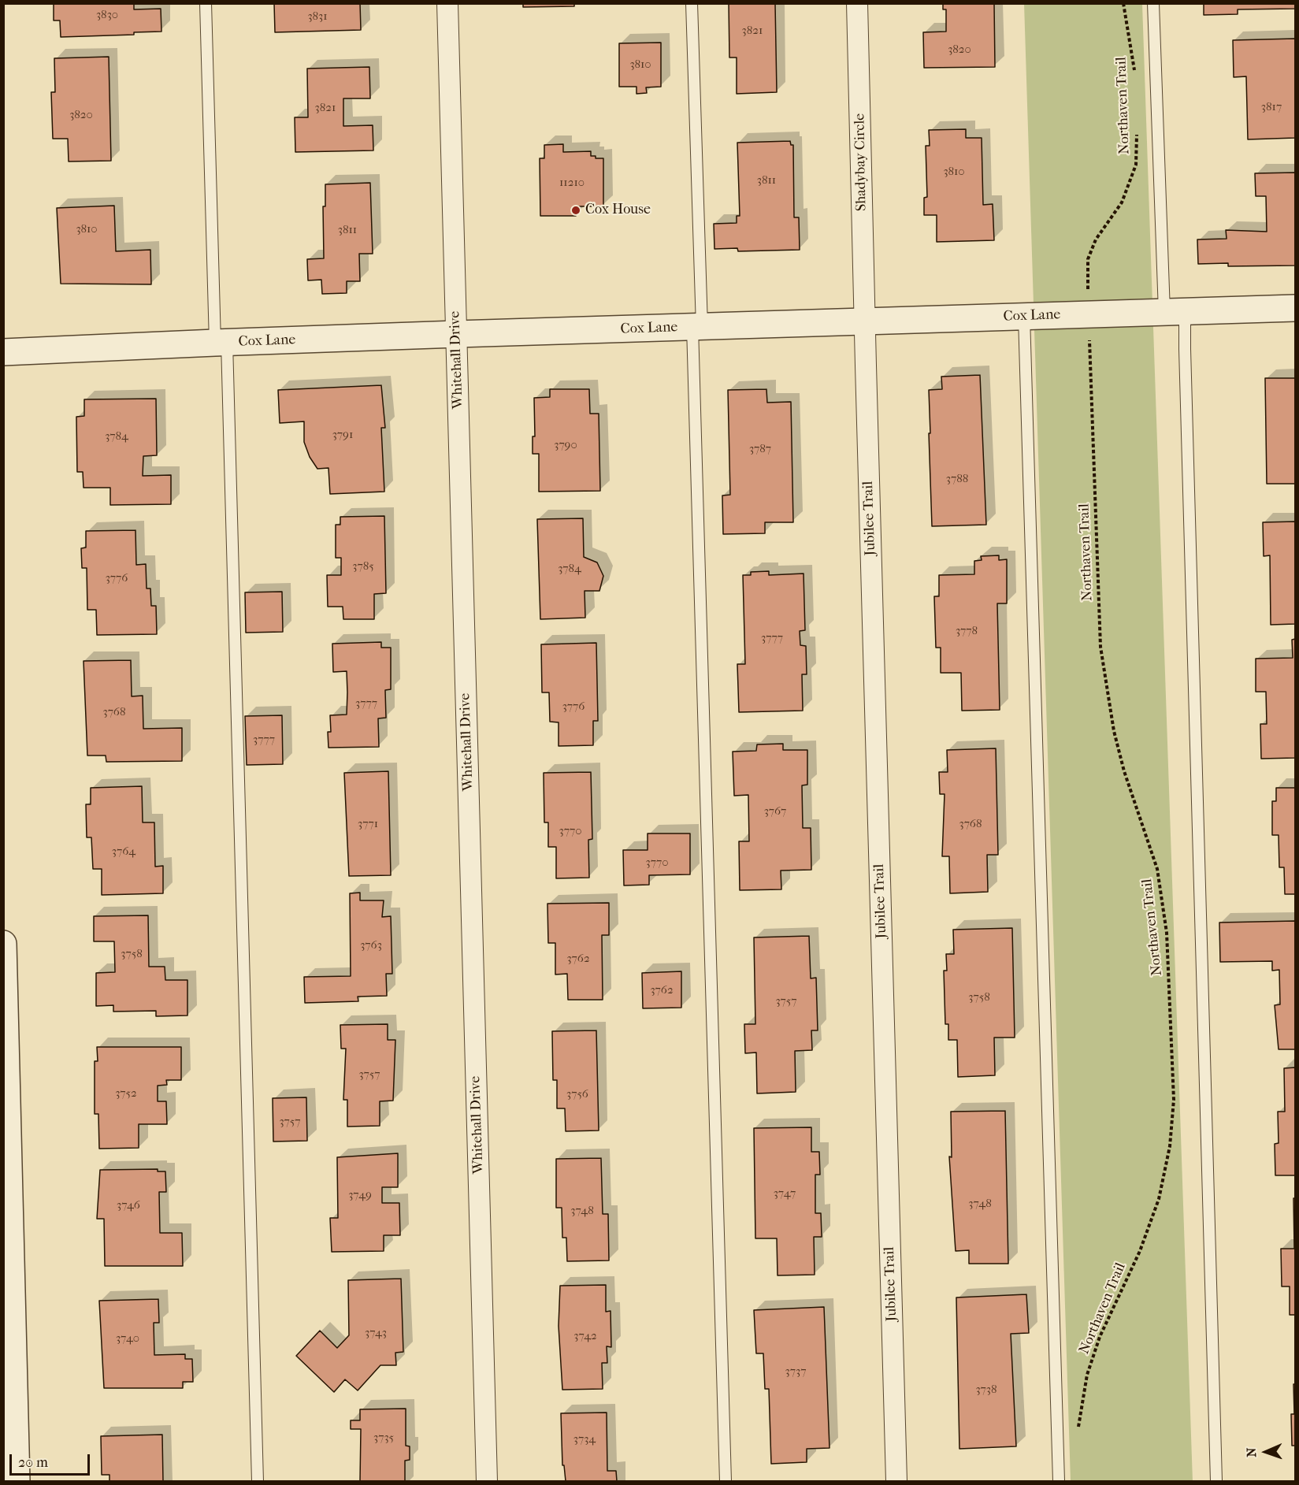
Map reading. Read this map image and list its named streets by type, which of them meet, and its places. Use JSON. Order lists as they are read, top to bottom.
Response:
{
  "streets": {
    "street": [
      "Shadybay Circle",
      "Cox Lane",
      "Whitehall Drive",
      "Jubilee Trail"
    ],
    "path": ["Northaven Trail"]
  },
  "crossings": [
    ["Shadybay Circle", "Cox Lane"],
    ["Shadybay Circle", "Jubilee Trail"],
    ["Cox Lane", "Whitehall Drive"],
    ["Cox Lane", "Jubilee Trail"]
  ],
  "places": ["Cox House"],
  "house_numbers": [
    "3830",
    "3831",
    "3821",
    "3820",
    "3810",
    "3817",
    "3821",
    "3820",
    "3810",
    "3811",
    "11210",
    "3810",
    "3811",
    "3791",
    "3784",
    "3790",
    "3787",
    "3788",
    "3785",
    "3784",
    "3776",
    "3778",
    "3777",
    "3777",
    "3776",
    "3768",
    "3777",
    "3767",
    "3771",
    "3768",
    "3770",
    "3764",
    "3770",
    "3763",
    "3758",
    "3762",
    "3762",
    "3758",
    "3757",
    "3757",
    "3752",
    "3756",
    "3757",
    "3747",
    "3749",
    "3748",
    "3746",
    "3748",
    "3743",
    "3742",
    "3740",
    "3737",
    "3738",
    "3735",
    "3734"
  ],
  "scale_bar": "20 m",
  "north": "left"
}
